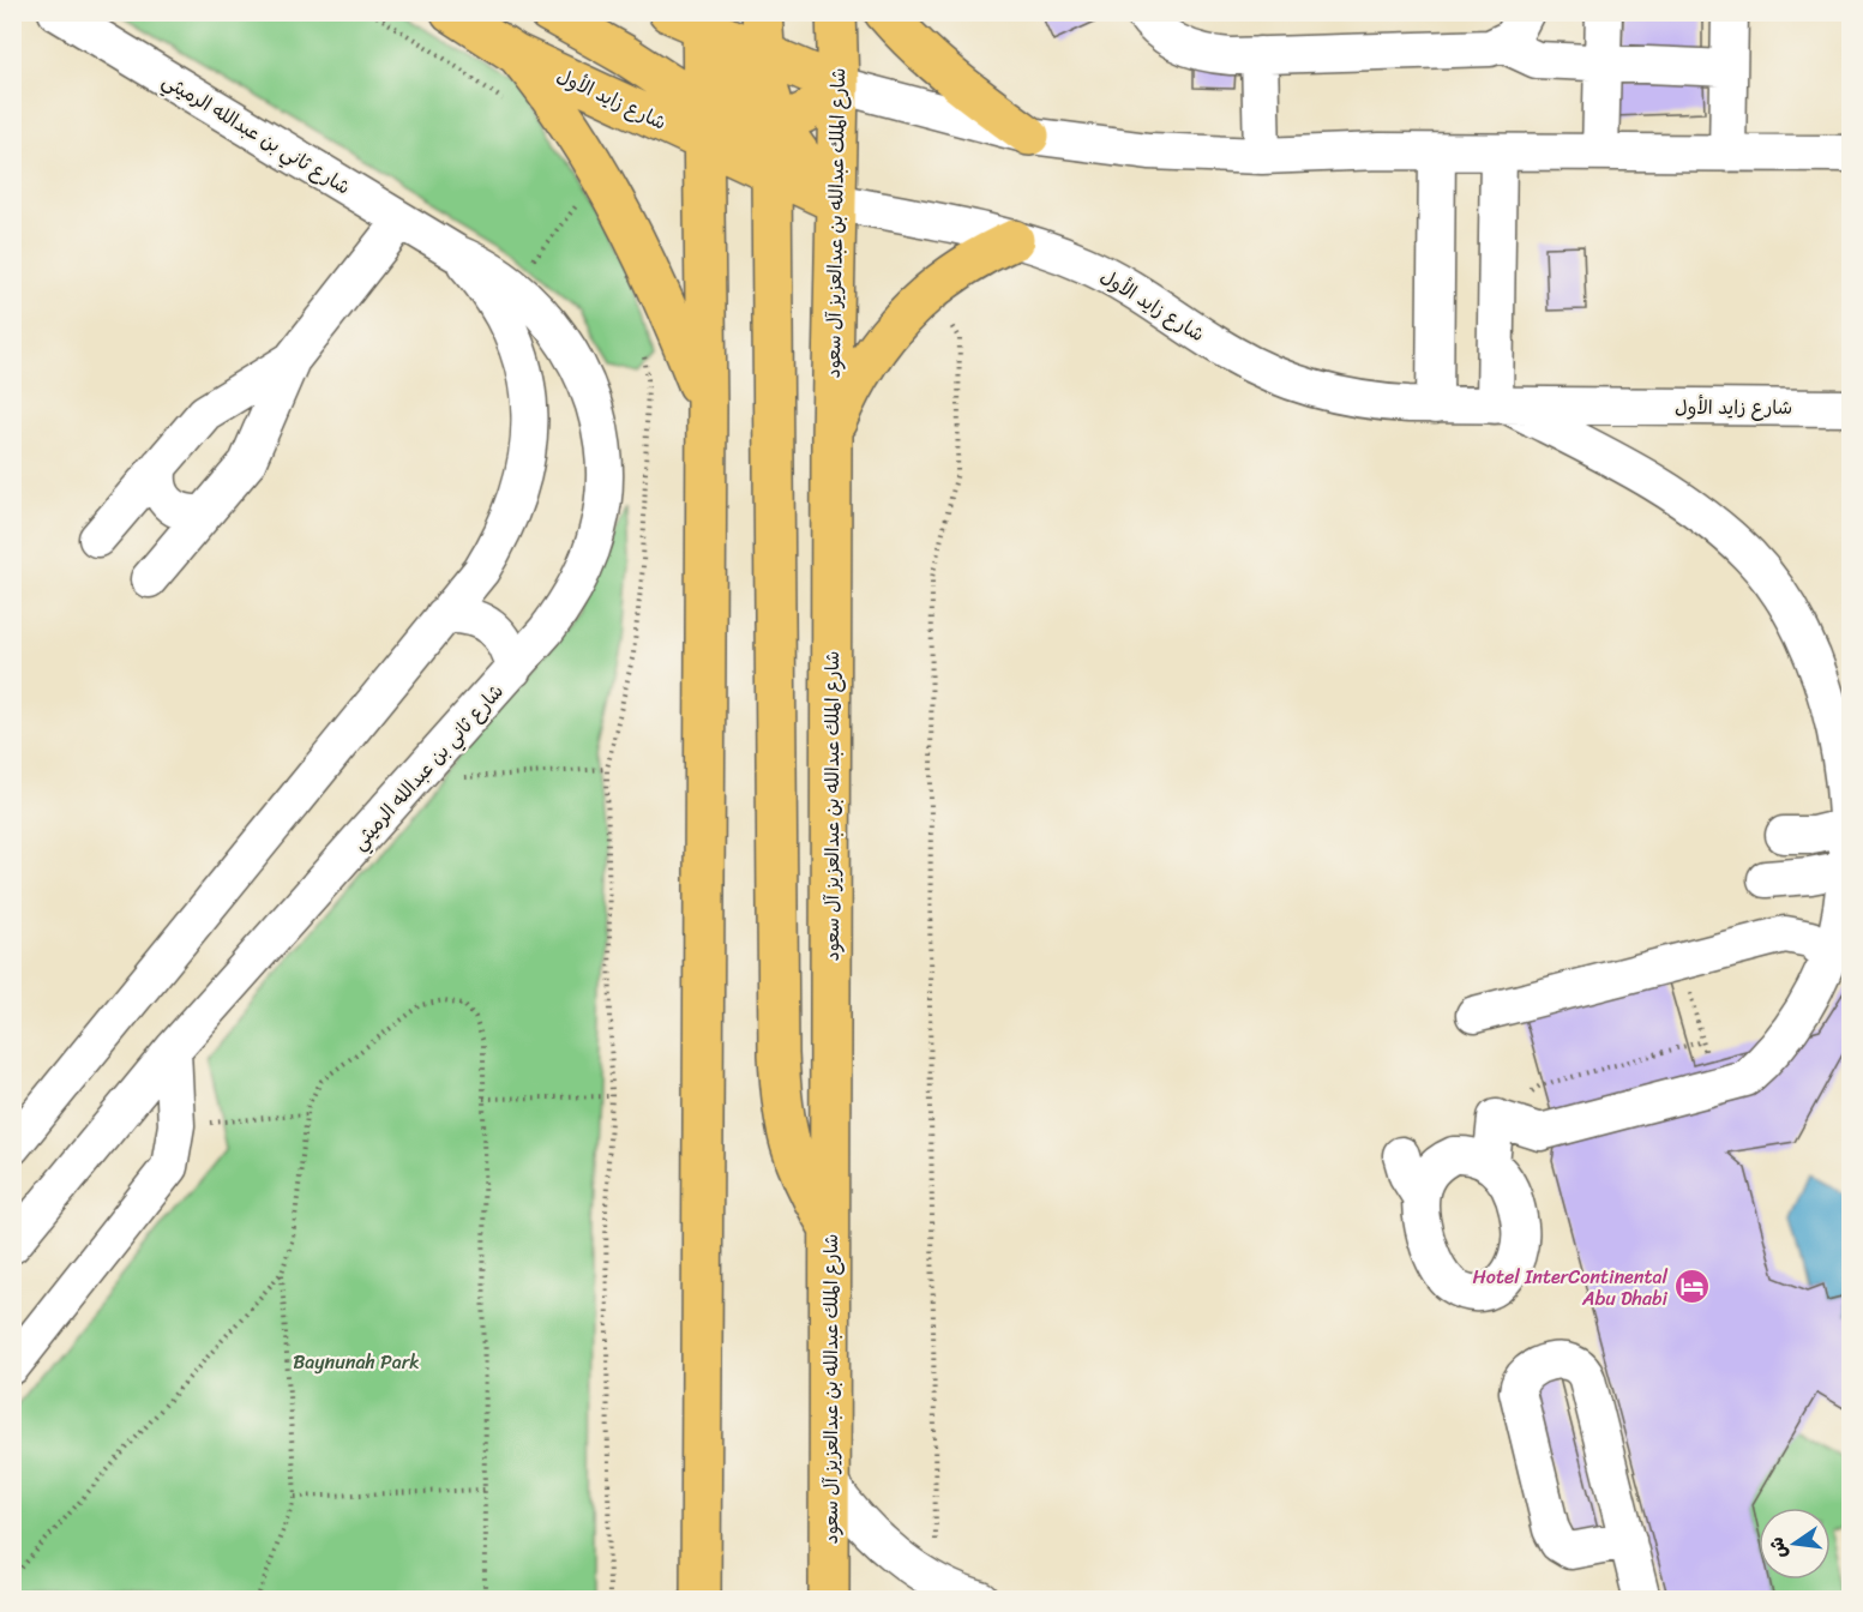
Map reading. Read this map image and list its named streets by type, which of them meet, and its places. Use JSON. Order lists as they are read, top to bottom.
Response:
{
  "streets": {
    "main road": ["شارع زايد الأول", "شارع الملك عبدالله بن عبدالعزيز آل سعود"],
    "street": ["شارع ثاني بن عبدالله الرميثي"]
  },
  "crossings": [
    ["شارع زايد الأول", "شارع الملك عبدالله بن عبدالعزيز آل سعود"]
  ],
  "parks": ["Baynunah Park"],
  "places": {
    "hotel": ["Hotel InterContinental Abu Dhabi"]
  },
  "north": "left"
}
